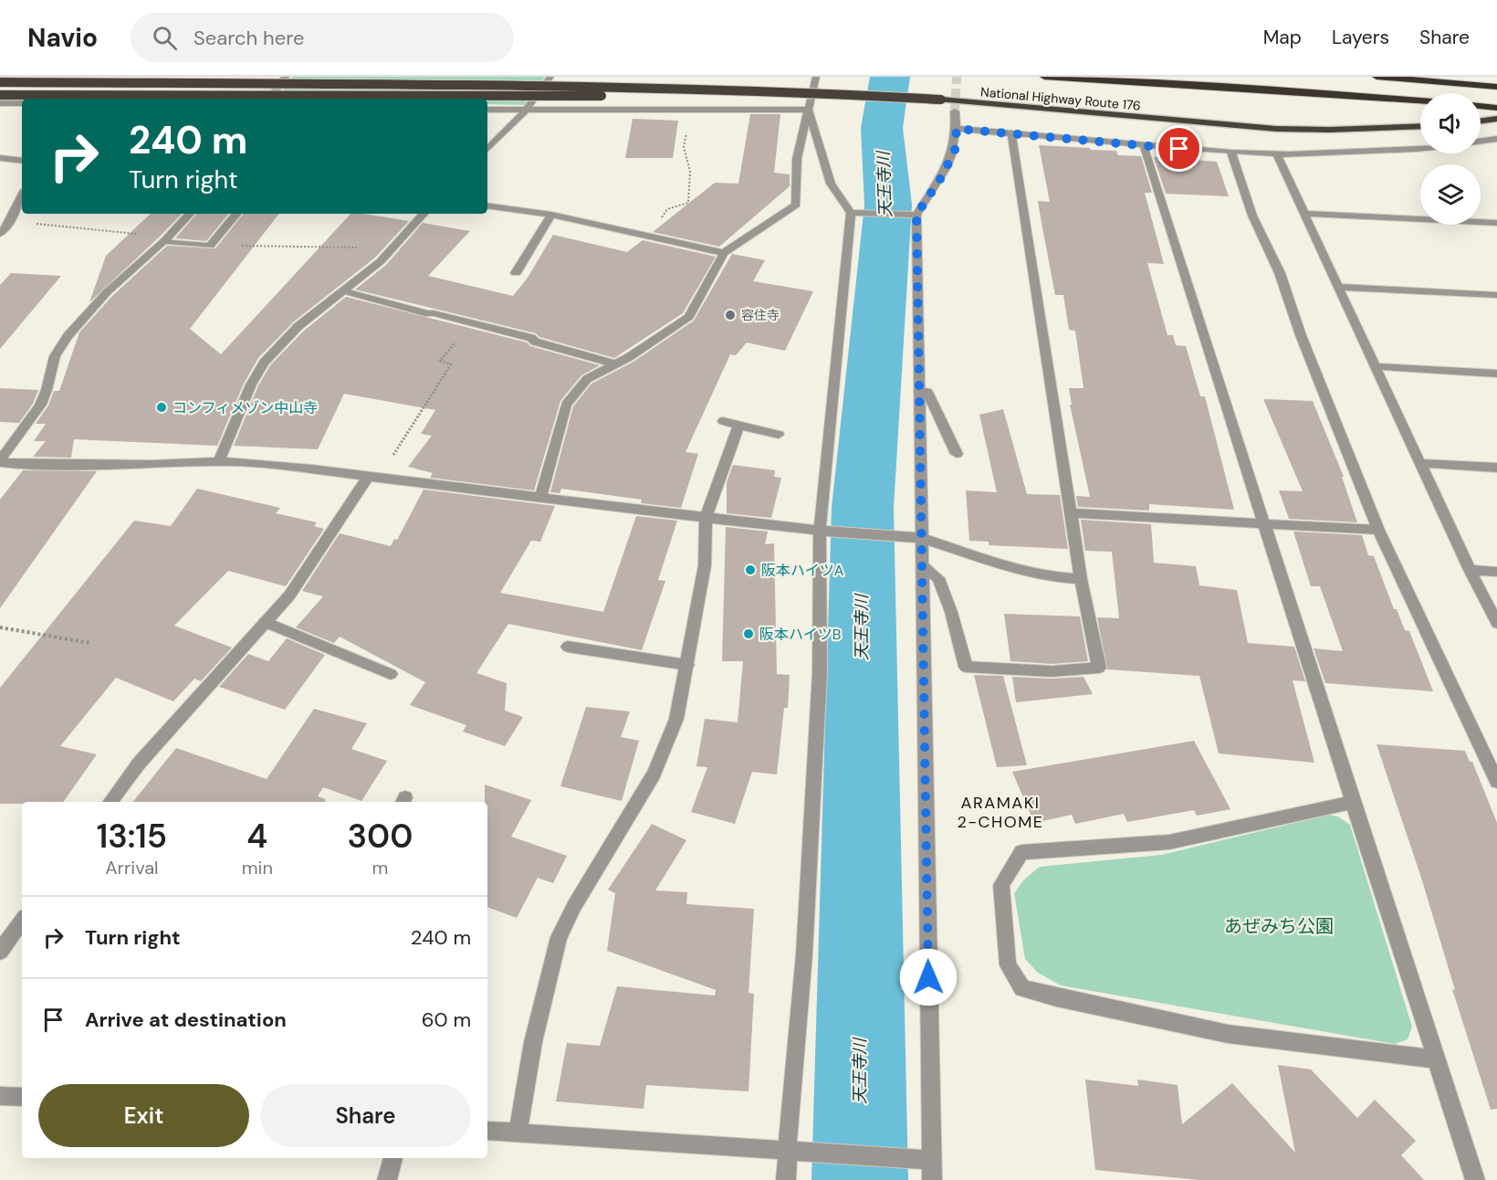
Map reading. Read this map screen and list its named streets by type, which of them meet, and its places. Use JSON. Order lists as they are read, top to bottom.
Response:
{
  "streets": {
    "highway": ["National Highway Route 176"]
  },
  "districts": ["ARAMAKI 2-CHOME"],
  "water": ["天王寺川"],
  "parks": ["あぜみち公園"],
  "places": [
    "容住寺",
    "コンフィメゾン中山寺",
    "阪本ハイツA",
    "阪本ハイツB"
  ],
  "page": {
    "header": "Navio",
    "search": "Search here",
    "nav": ["Map", "Layers", "Share"],
    "turn": ["240 m", "Turn right"],
    "eta": [
      "13:15",
      "Arrival",
      "4",
      "min",
      "300",
      "m"
    ],
    "list": [
      {
        "name": "Turn right",
        "value": "240 m"
      },
      {
        "name": "Arrive at destination",
        "value": "60 m"
      }
    ],
    "buttons": ["Exit", "Share"]
  }
}
